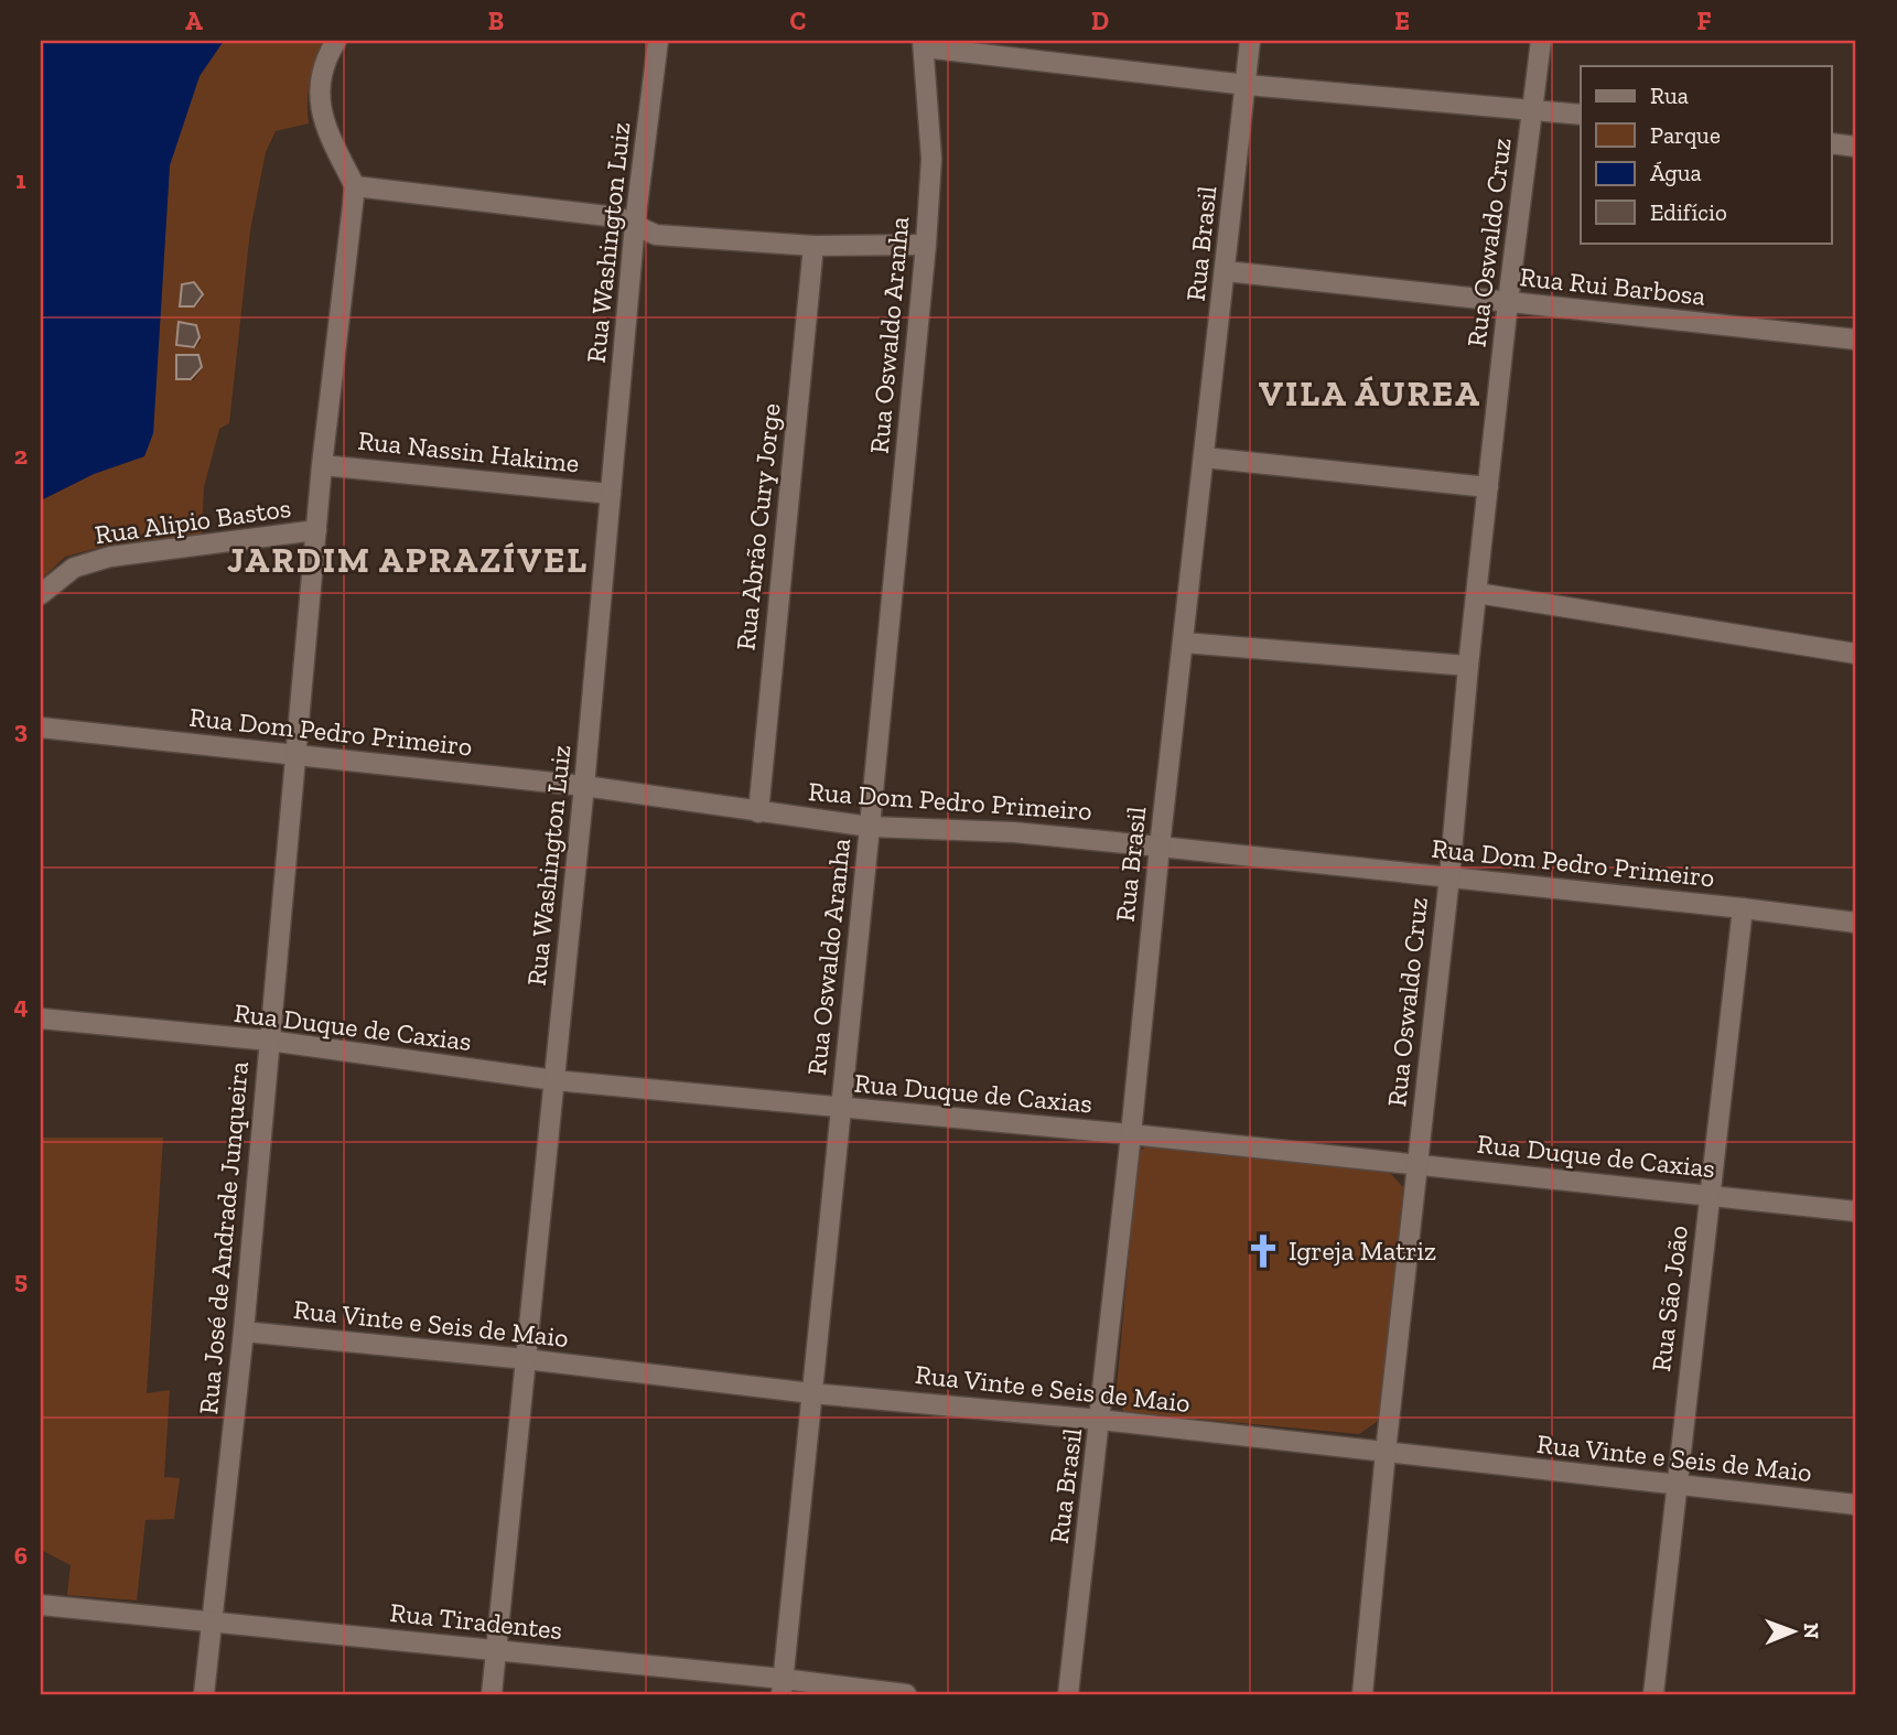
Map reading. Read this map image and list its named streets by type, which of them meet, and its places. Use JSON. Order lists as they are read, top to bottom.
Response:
{
  "streets": {
    "street": [
      "Rua Washington Luiz",
      "Rua Oswaldo Cruz",
      "Rua Brasil",
      "Rua Rui Barbosa",
      "Rua Oswaldo Aranha",
      "Rua Nassin Hakime",
      "Rua Alipio Bastos",
      "Rua Abrão Cury Jorge",
      "Rua Dom Pedro Primeiro",
      "Rua Duque de Caxias",
      "Rua José de Andrade Junqueira",
      "Rua São João",
      "Rua Vinte e Seis de Maio",
      "Rua Tiradentes"
    ]
  },
  "crossings": [
    ["Rua Washington Luiz", "Rua Nassin Hakime"],
    ["Rua Washington Luiz", "Rua Dom Pedro Primeiro"],
    ["Rua Washington Luiz", "Rua Duque de Caxias"],
    ["Rua Washington Luiz", "Rua Vinte e Seis de Maio"],
    ["Rua Washington Luiz", "Rua Tiradentes"],
    ["Rua Oswaldo Cruz", "Rua Rui Barbosa"],
    ["Rua Oswaldo Cruz", "Rua Dom Pedro Primeiro"],
    ["Rua Oswaldo Cruz", "Rua Duque de Caxias"],
    ["Rua Oswaldo Cruz", "Rua Vinte e Seis de Maio"],
    ["Rua Brasil", "Rua Rui Barbosa"],
    ["Rua Brasil", "Rua Dom Pedro Primeiro"],
    ["Rua Brasil", "Rua Duque de Caxias"],
    ["Rua Brasil", "Rua Vinte e Seis de Maio"],
    ["Rua Oswaldo Aranha", "Rua Dom Pedro Primeiro"],
    ["Rua Oswaldo Aranha", "Rua Duque de Caxias"],
    ["Rua Oswaldo Aranha", "Rua Vinte e Seis de Maio"],
    ["Rua Oswaldo Aranha", "Rua Tiradentes"],
    ["Rua Nassin Hakime", "Rua José de Andrade Junqueira"],
    ["Rua Alipio Bastos", "Rua José de Andrade Junqueira"],
    ["Rua Abrão Cury Jorge", "Rua Dom Pedro Primeiro"],
    ["Rua Dom Pedro Primeiro", "Rua José de Andrade Junqueira"],
    ["Rua Dom Pedro Primeiro", "Rua São João"],
    ["Rua Duque de Caxias", "Rua José de Andrade Junqueira"],
    ["Rua Duque de Caxias", "Rua São João"],
    ["Rua José de Andrade Junqueira", "Rua Vinte e Seis de Maio"],
    ["Rua José de Andrade Junqueira", "Rua Tiradentes"],
    ["Rua São João", "Rua Vinte e Seis de Maio"]
  ],
  "districts": ["VILA ÁUREA", "JARDIM APRAZÍVEL"],
  "places": {
    "church": ["Igreja Matriz"]
  },
  "legend": [
    "Rua",
    "Parque",
    "Água",
    "Edifício"
  ],
  "north": "right",
  "grid": {
    "columns": [
      "A",
      "B",
      "C",
      "D",
      "E",
      "F"
    ],
    "rows": [
      "1",
      "2",
      "3",
      "4",
      "5",
      "6"
    ]
  }
}
